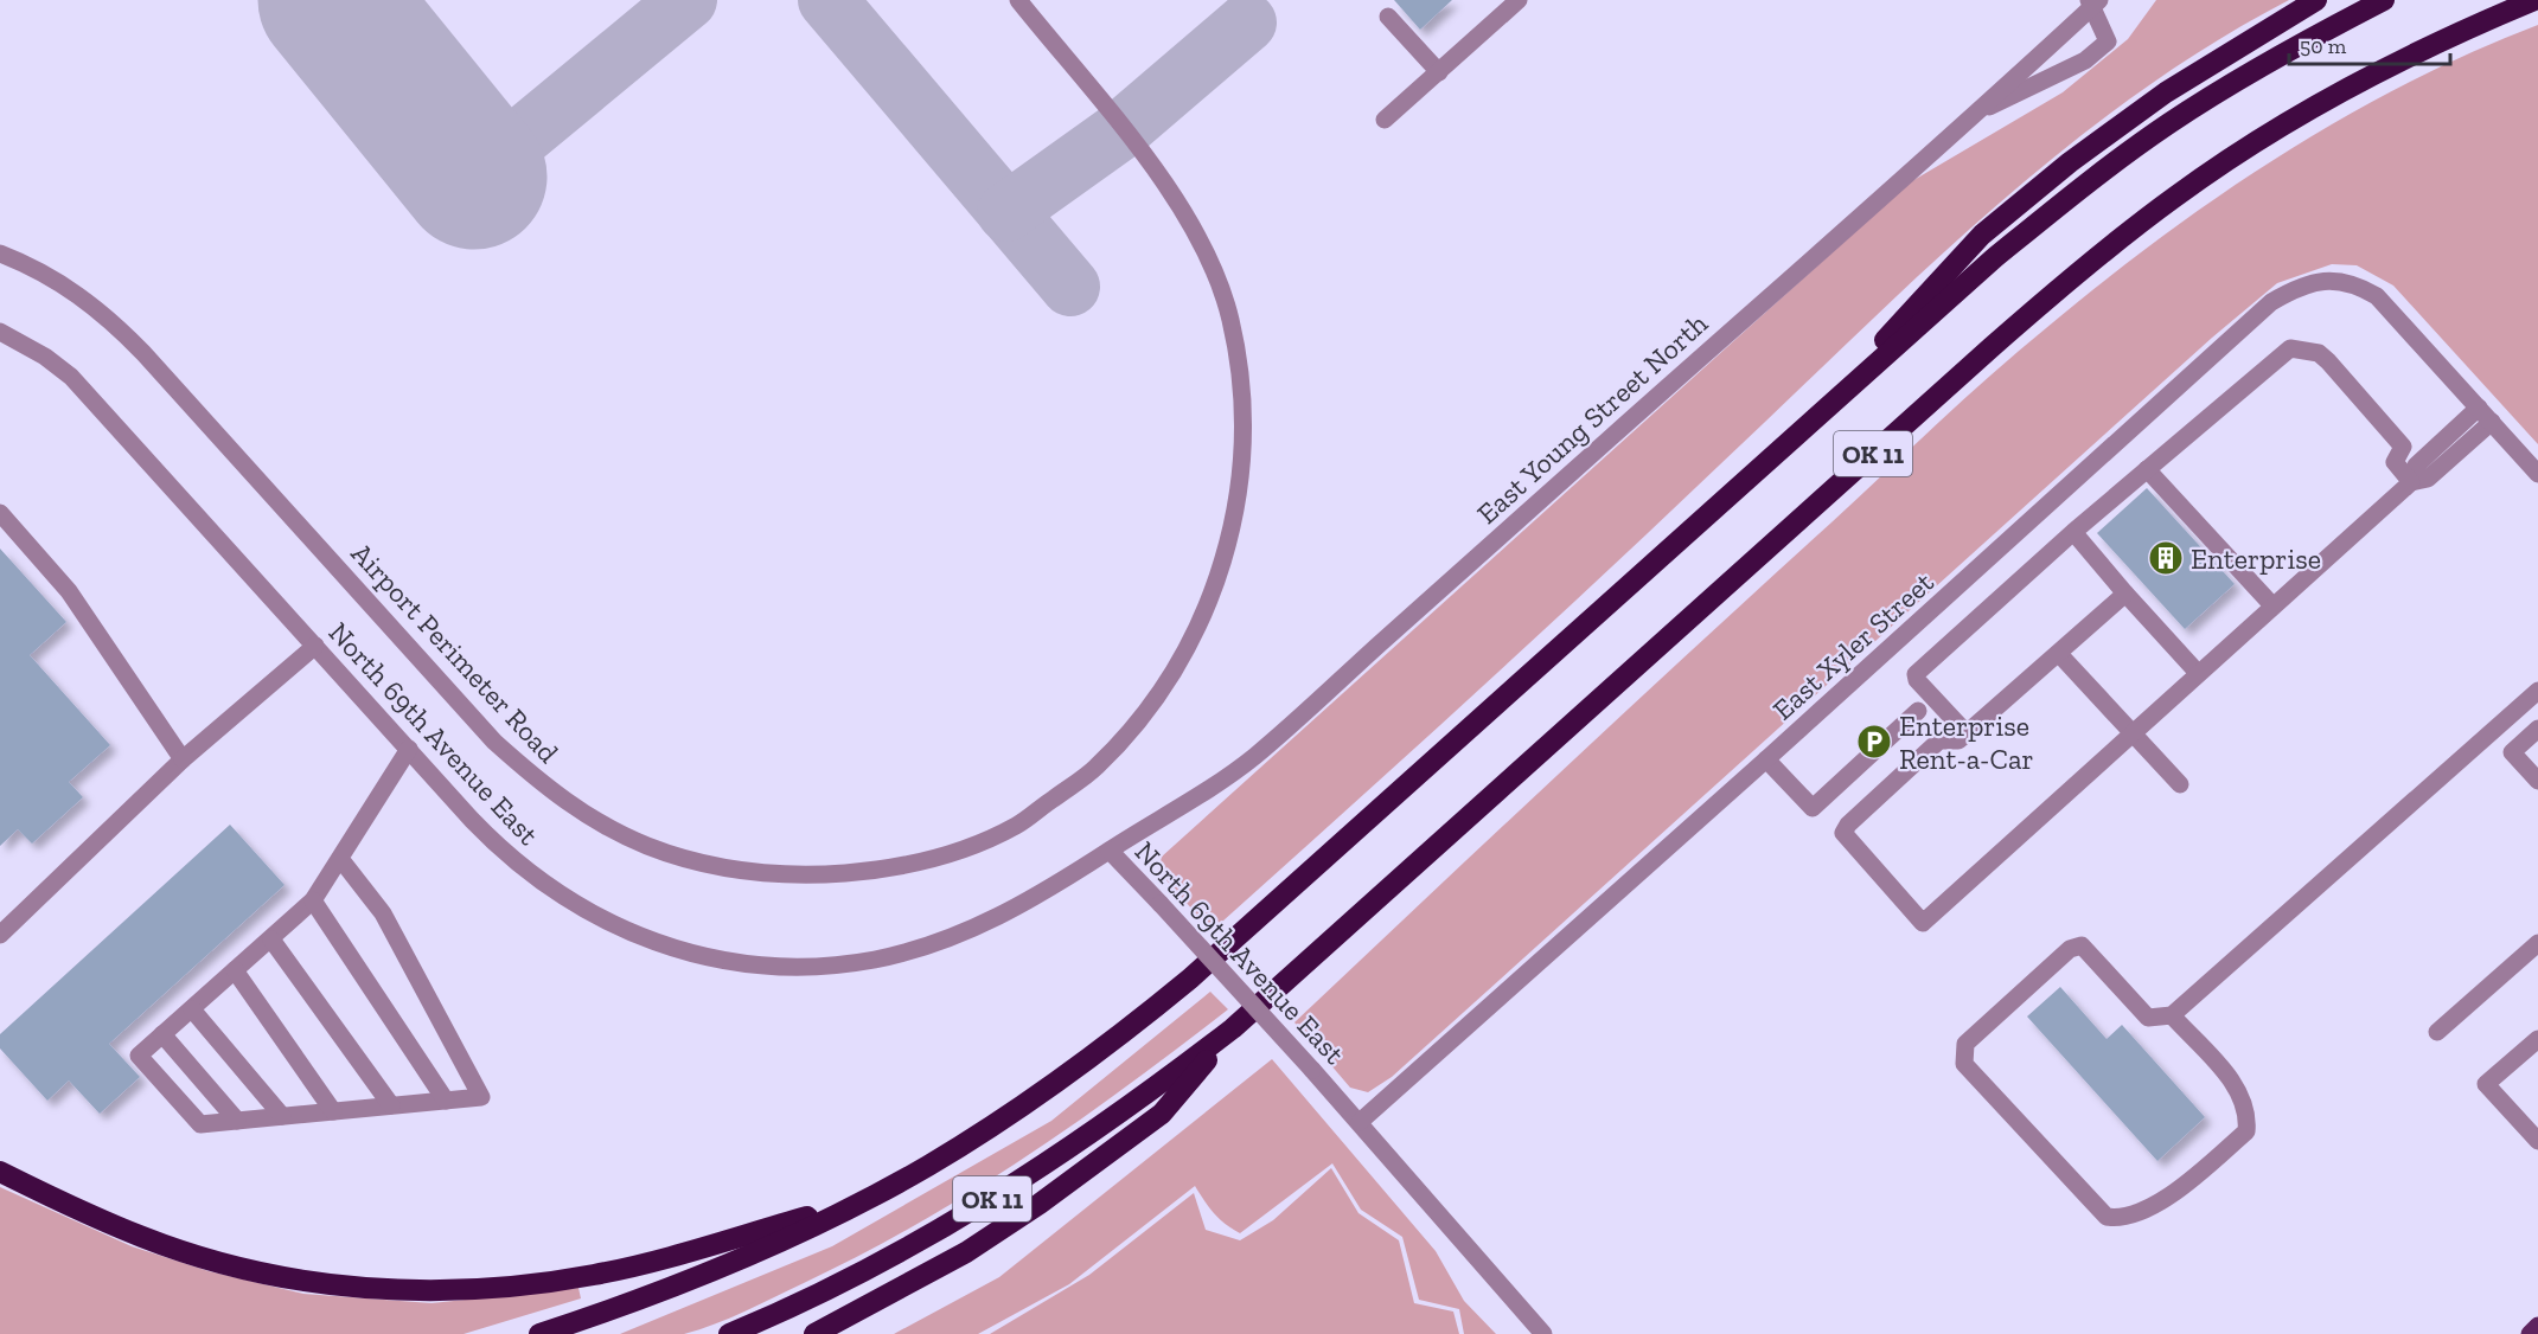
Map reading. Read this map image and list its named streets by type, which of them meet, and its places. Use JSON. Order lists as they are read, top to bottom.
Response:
{
  "streets": {
    "highway": ["OK 11"],
    "street": [
      "East Young Street North",
      "East Xyler Street",
      "Airport Perimeter Road",
      "North 69th Avenue East"
    ]
  },
  "crossings": [
    ["East Young Street North", "North 69th Avenue East"],
    ["East Xyler Street", "North 69th Avenue East"]
  ],
  "places": {
    "building": ["Enterprise"],
    "parking": ["Enterprise Rent-a-Car"]
  },
  "scale_bar": "50 m"
}
